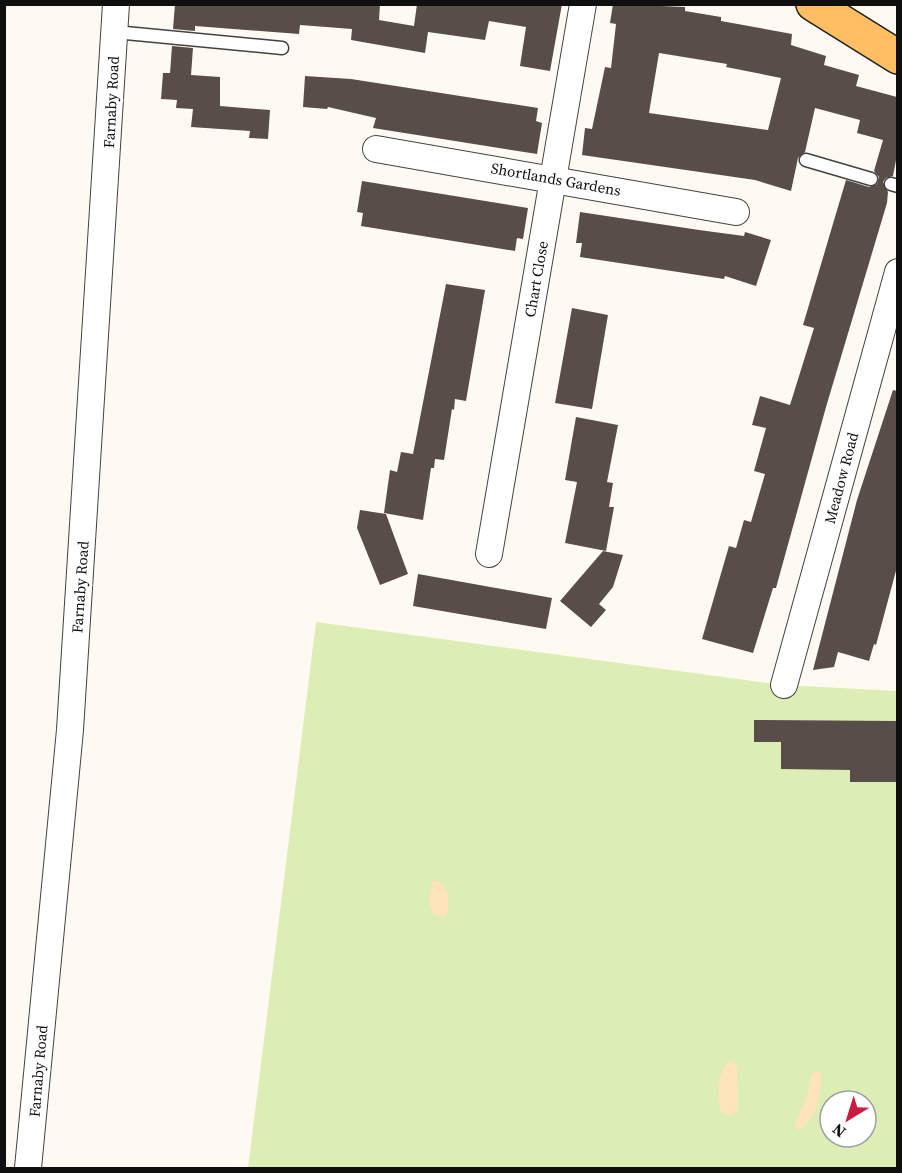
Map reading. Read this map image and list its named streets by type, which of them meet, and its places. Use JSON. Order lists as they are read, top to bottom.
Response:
{
  "streets": {
    "street": [
      "Farnaby Road",
      "Shortlands Gardens",
      "Chart Close",
      "Meadow Road"
    ]
  },
  "crossings": [
    ["Shortlands Gardens", "Chart Close"]
  ],
  "north": "bottom left"
}
